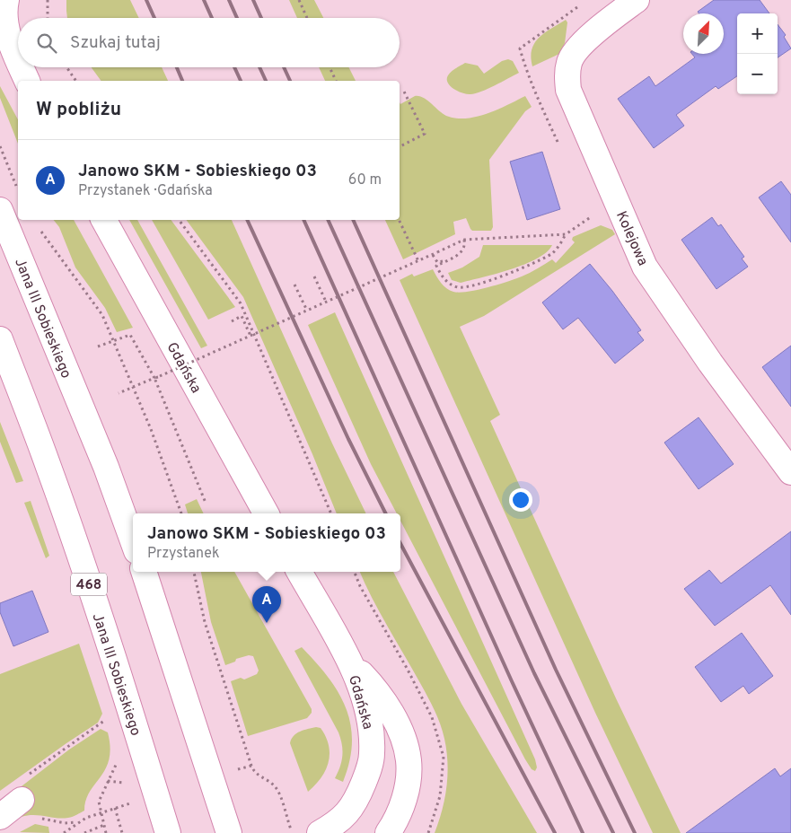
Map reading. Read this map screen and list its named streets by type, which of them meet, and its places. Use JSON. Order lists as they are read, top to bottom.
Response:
{
  "streets": {
    "main road": [
      "Kolejowa",
      "Jana III Sobieskiego",
      "Gdańska",
      "468"
    ]
  },
  "north": "top right",
  "page": {
    "map_buttons": ["+", "−"],
    "search": "Szukaj tutaj",
    "heading": "W pobliżu",
    "list": [
      {
        "mark": "A",
        "name": "Janowo SKM - Sobieskiego 03",
        "note": "Przystanek · Gdańska",
        "value": "60 m"
      }
    ],
    "popup": ["Janowo SKM - Sobieskiego 03", "Przystanek"],
    "pins": "A"
  }
}
